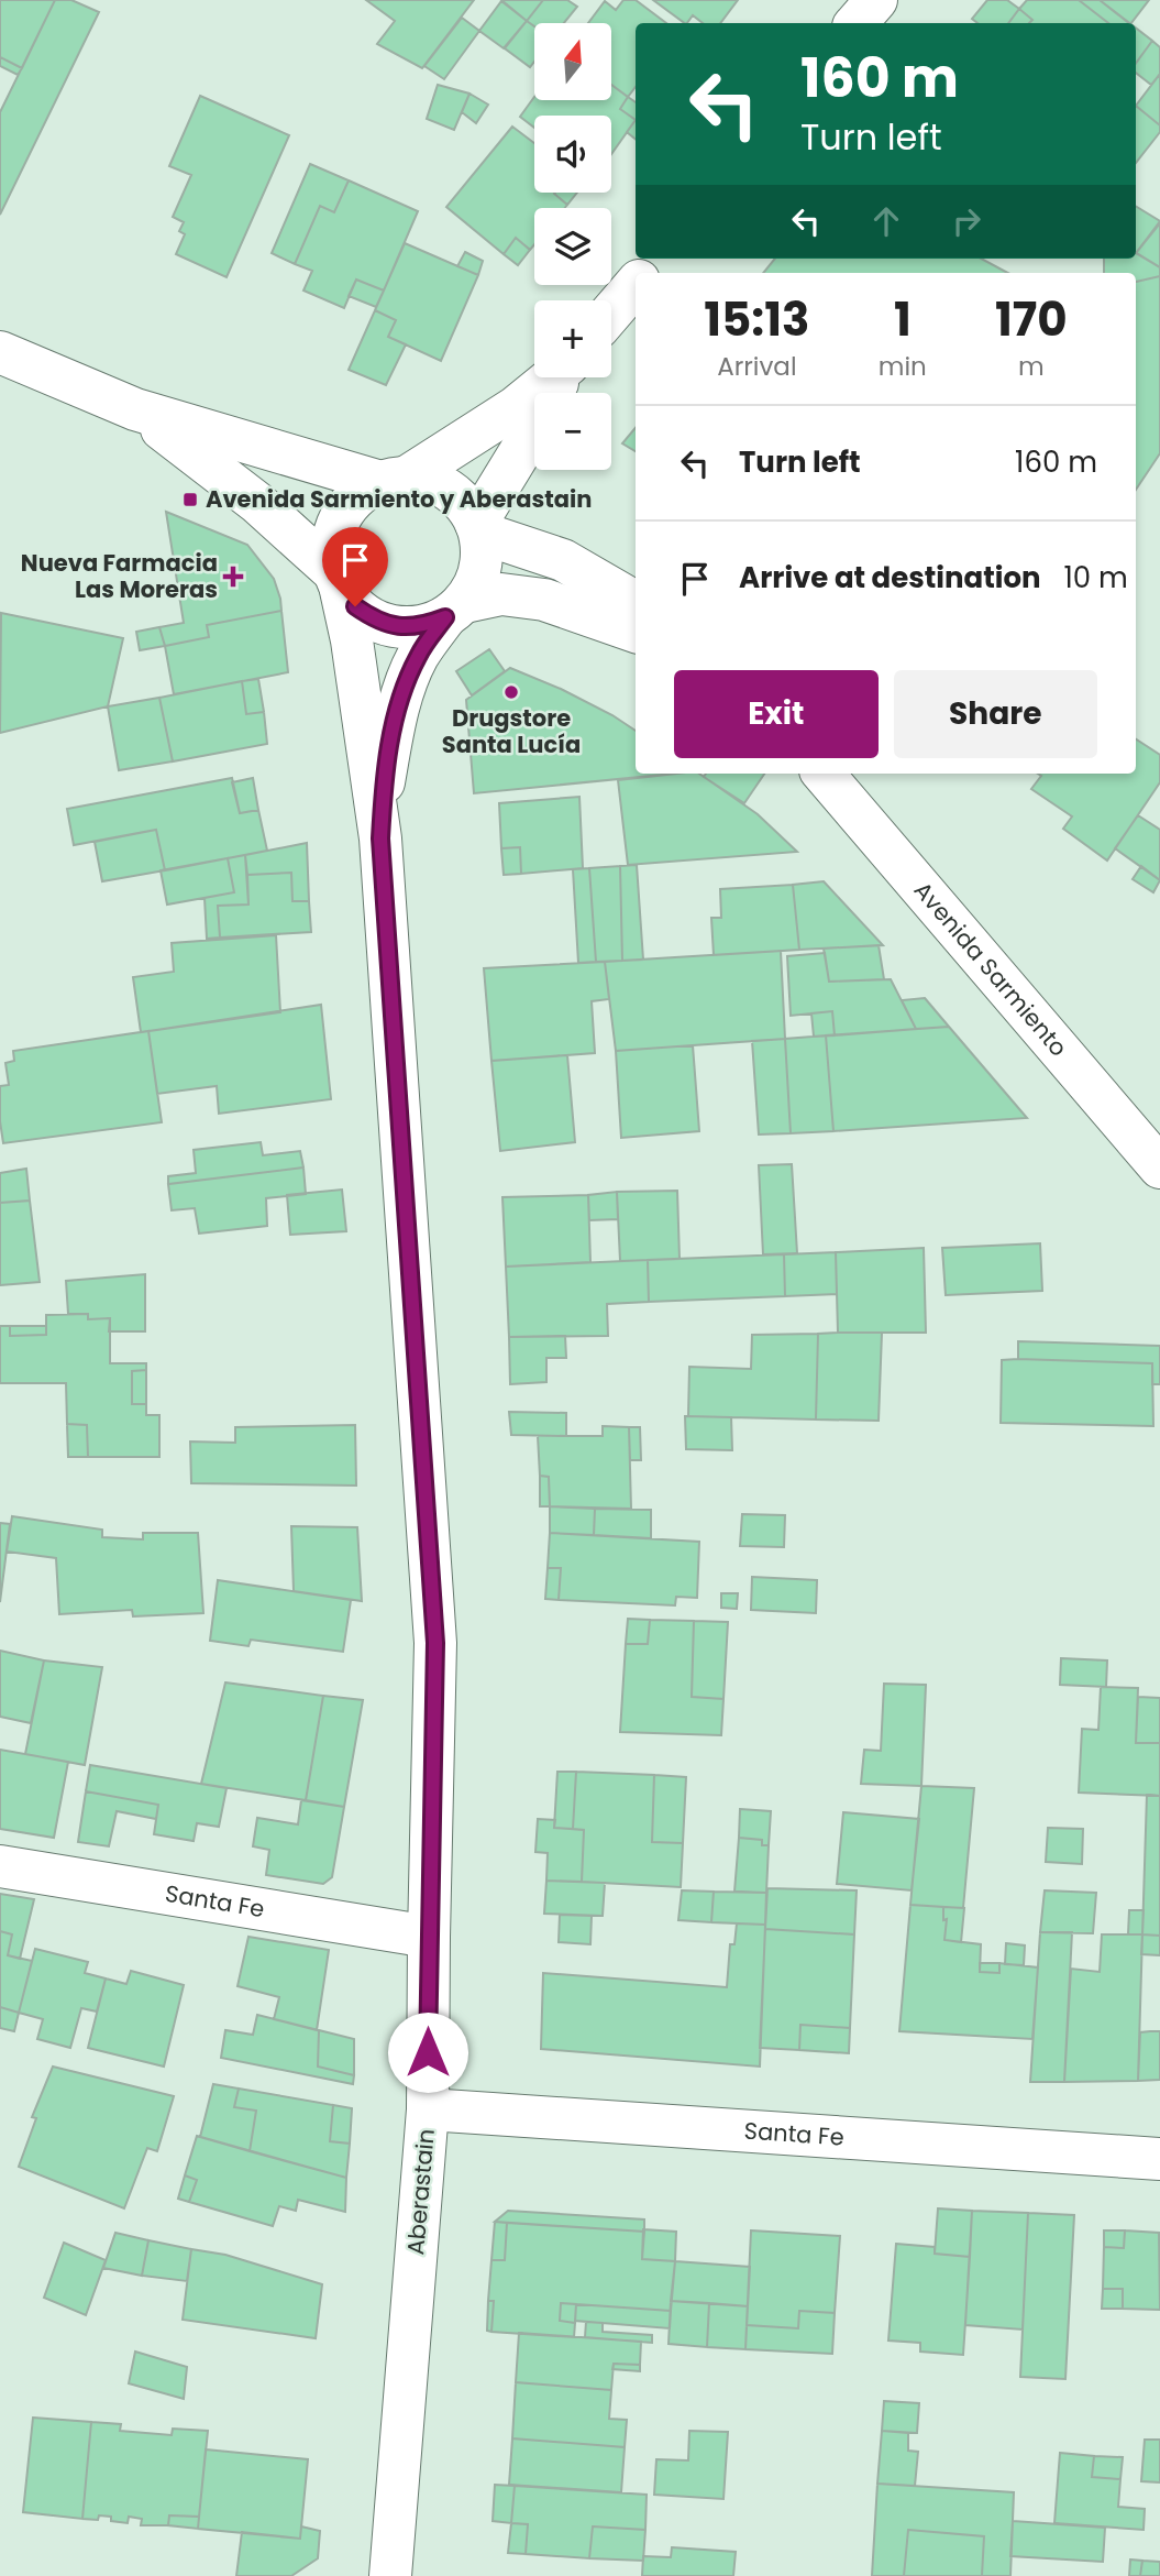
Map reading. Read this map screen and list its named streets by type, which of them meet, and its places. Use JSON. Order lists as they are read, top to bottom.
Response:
{
  "streets": {
    "street": ["Avenida Sarmiento", "Santa Fe", "Aberastain"]
  },
  "crossings": [
    ["Santa Fe", "Aberastain"]
  ],
  "places": {
    "transit": ["Avenida Sarmiento y Aberastain"],
    "health": ["Nueva Farmacia Las Moreras"],
    "other": ["Drugstore Santa Lucía"]
  },
  "north": "top",
  "page": {
    "map_buttons": ["+", "−"],
    "turn": ["160 m", "Turn left"],
    "eta": [
      "15:13",
      "Arrival",
      "1",
      "min",
      "170",
      "m"
    ],
    "list": [
      {
        "name": "Turn left",
        "value": "160 m"
      },
      {
        "name": "Arrive at destination",
        "value": "10 m"
      }
    ],
    "buttons": ["Exit", "Share"]
  }
}
